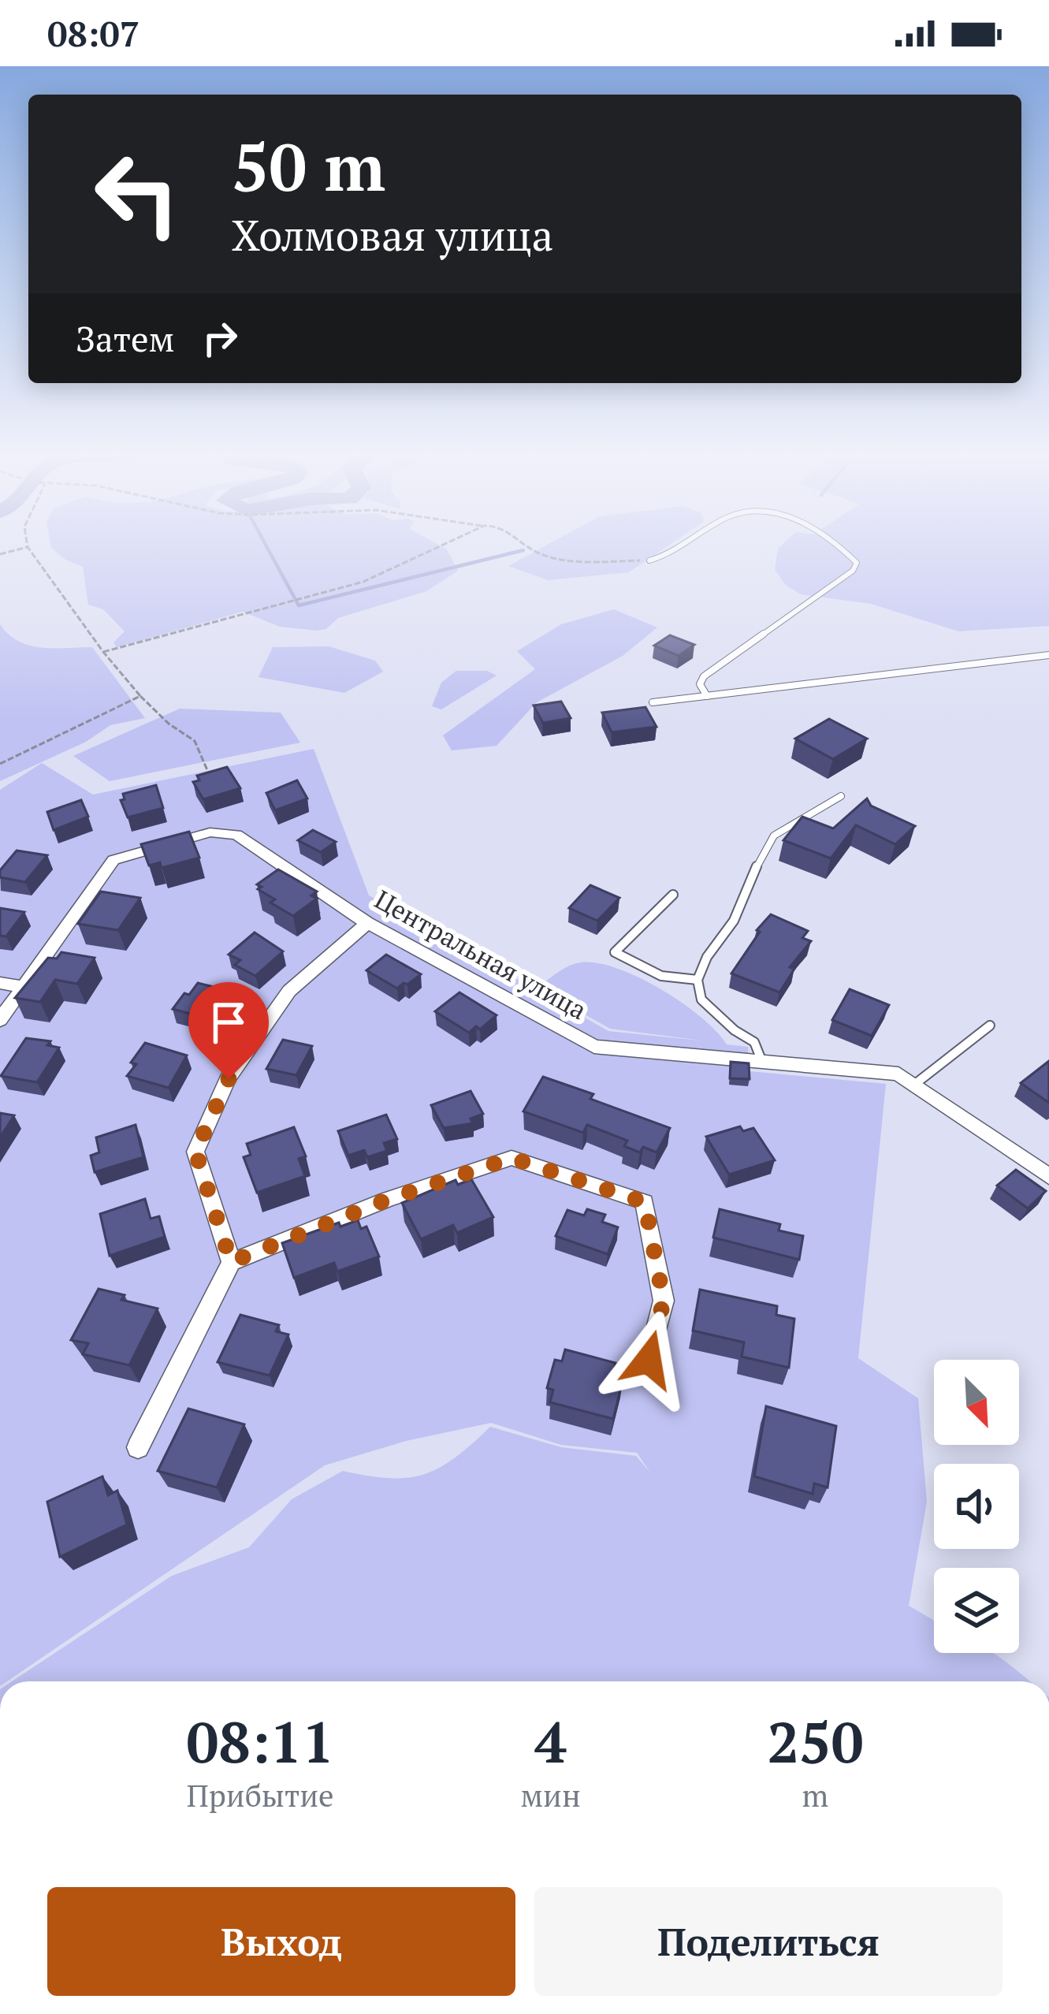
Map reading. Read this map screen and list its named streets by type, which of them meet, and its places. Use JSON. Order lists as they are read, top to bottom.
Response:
{
  "streets": {
    "street": ["Центральная улица"]
  },
  "north": "bottom right",
  "page": {
    "status": "08:07",
    "turn": ["50 m", "Холмовая улица"],
    "then": "Затем",
    "eta": [
      "08:11",
      "Прибытие",
      "4",
      "мин",
      "250",
      "m"
    ],
    "buttons": ["Выход", "Поделиться"]
  }
}
